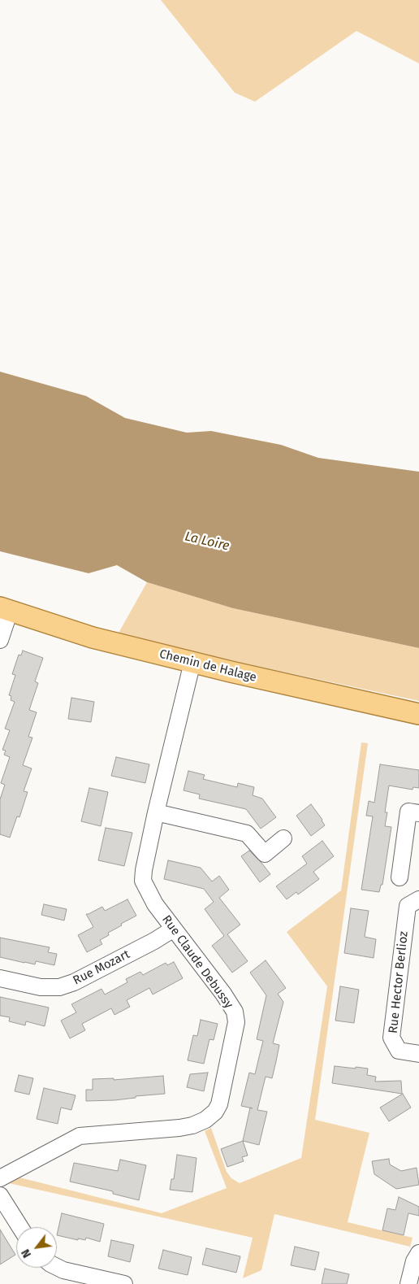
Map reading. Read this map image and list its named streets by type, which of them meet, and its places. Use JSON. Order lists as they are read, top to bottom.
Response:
{
  "streets": {
    "main road": ["Chemin de Halage"],
    "street": ["Rue Claude Debussy", "Rue Mozart", "Rue Hector Berlioz"]
  },
  "crossings": [
    ["Chemin de Halage", "Rue Claude Debussy"],
    ["Rue Claude Debussy", "Rue Mozart"]
  ],
  "water": ["La Loire"],
  "north": "bottom left"
}
